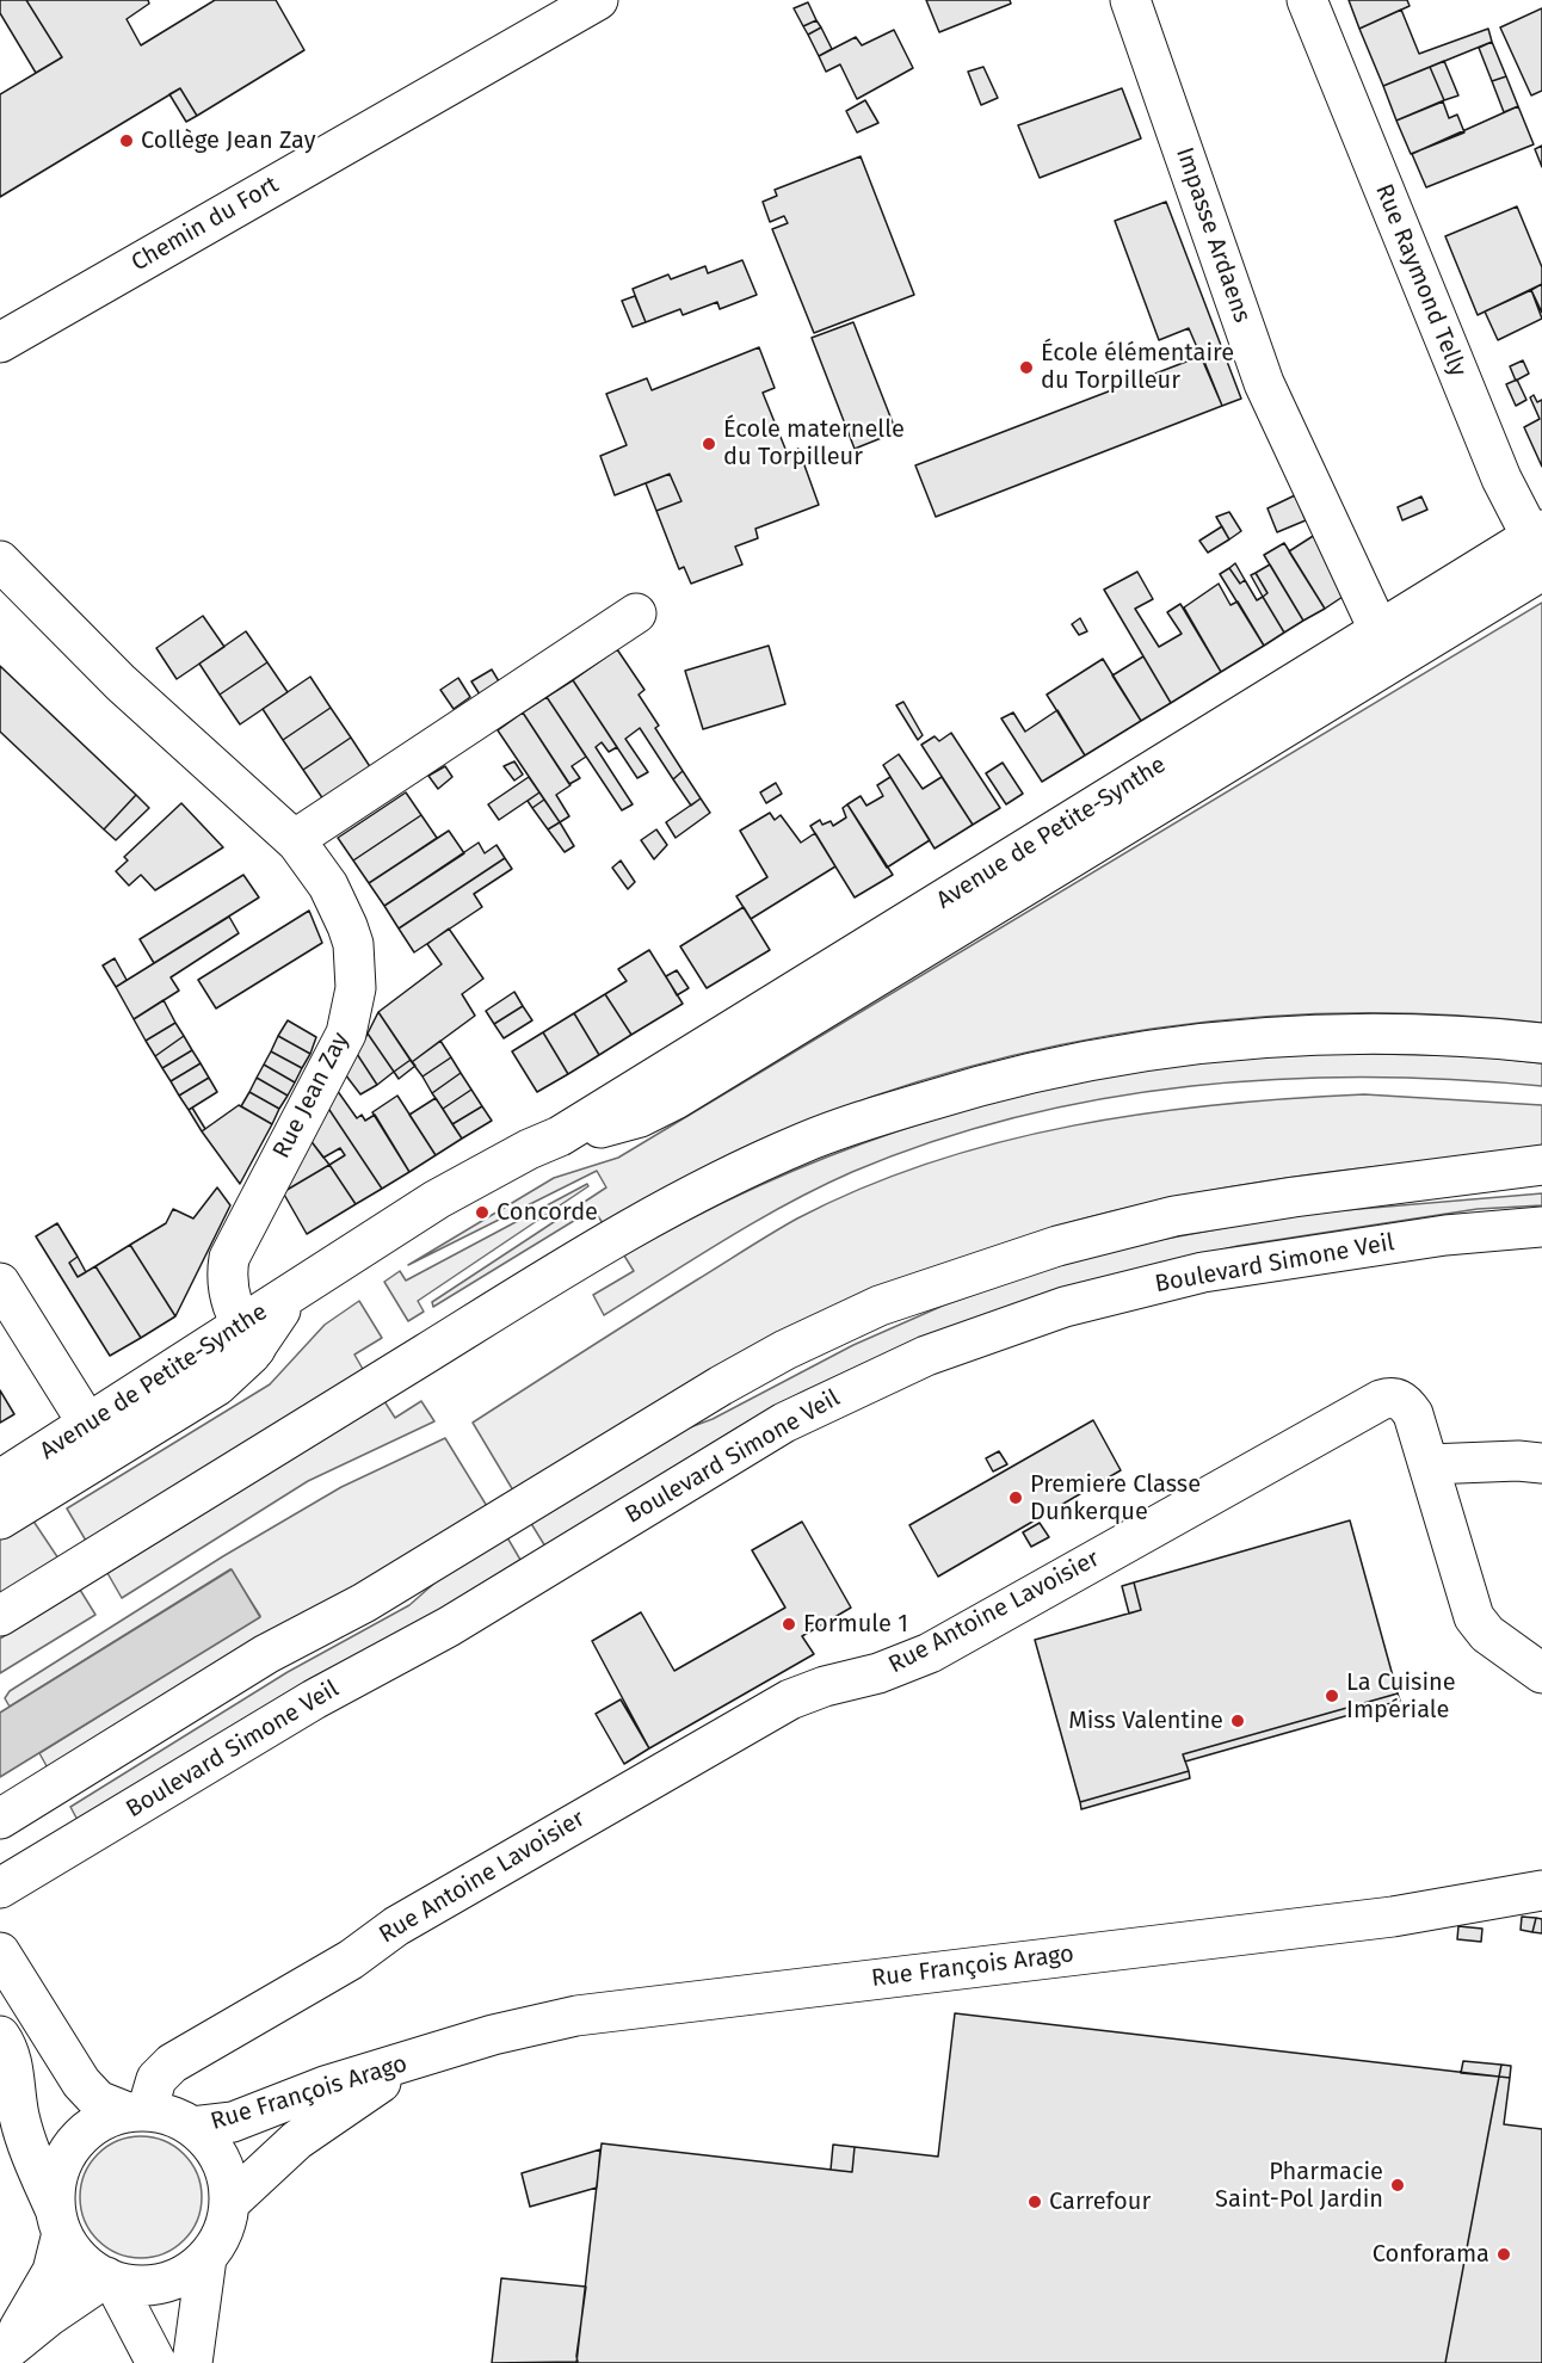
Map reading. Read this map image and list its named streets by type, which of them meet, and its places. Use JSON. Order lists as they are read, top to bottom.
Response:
{
  "streets": {
    "street": [
      "Chemin du Fort",
      "Impasse Ardaens",
      "Rue Raymond Telly",
      "Avenue de Petite-Synthe",
      "Rue Jean Zay",
      "Boulevard Simone Veil",
      "Rue Antoine Lavoisier",
      "Rue François Arago"
    ]
  },
  "crossings": [
    ["Impasse Ardaens", "Avenue de Petite-Synthe"],
    ["Rue Raymond Telly", "Avenue de Petite-Synthe"],
    ["Avenue de Petite-Synthe", "Rue Jean Zay"],
    ["Rue Antoine Lavoisier", "Rue François Arago"]
  ],
  "places": [
    "Collège Jean Zay",
    "École élémentaire du Torpilleur",
    "École maternelle du Torpilleur",
    "Concorde",
    "Premiere Classe Dunkerque",
    "Formule 1",
    "La Cuisine Impériale",
    "Miss Valentine",
    "Pharmacie Saint-Pol Jardin",
    "Carrefour",
    "Conforama"
  ]
}
